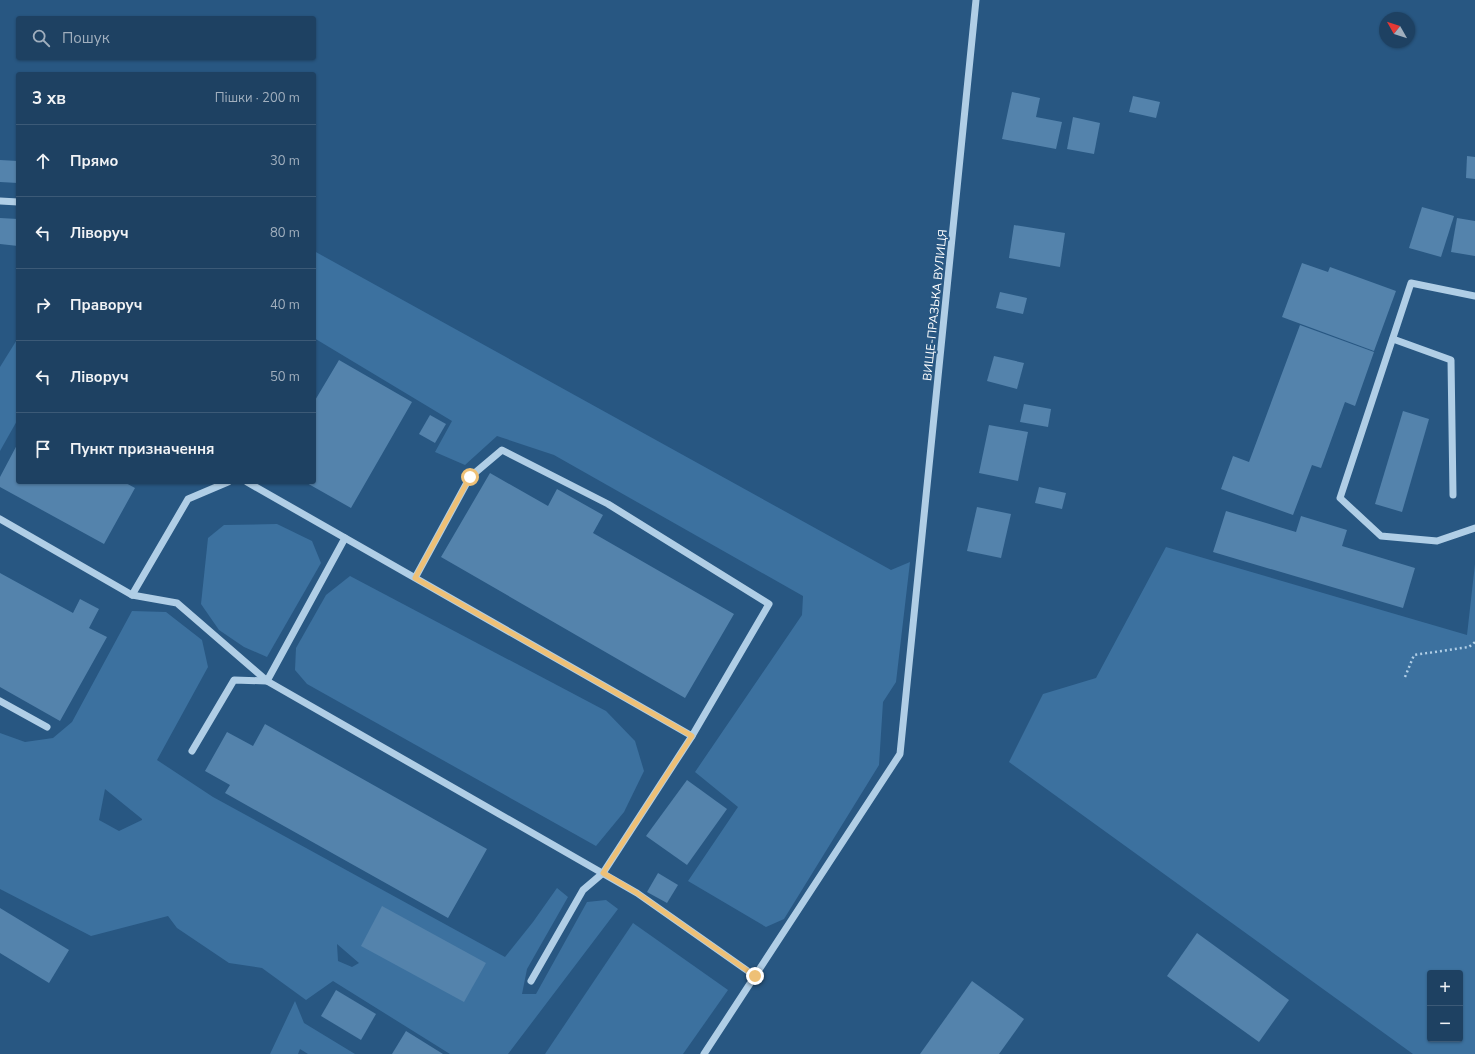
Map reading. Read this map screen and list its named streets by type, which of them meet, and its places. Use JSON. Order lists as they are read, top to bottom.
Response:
{
  "streets": {
    "street": ["ВИЩЕ-ПРАЗЬКА ВУЛИЦЯ"]
  },
  "north": "top left",
  "page": {
    "search": "Пошук",
    "heading": ["3 хв", "Пішки · 200 m"],
    "list": [
      ["Прямо", "30 m"],
      ["Ліворуч", "80 m"],
      ["Праворуч", "40 m"],
      ["Ліворуч", "50 m"],
      "Пункт призначення"
    ],
    "map_buttons": ["+", "−"]
  }
}
